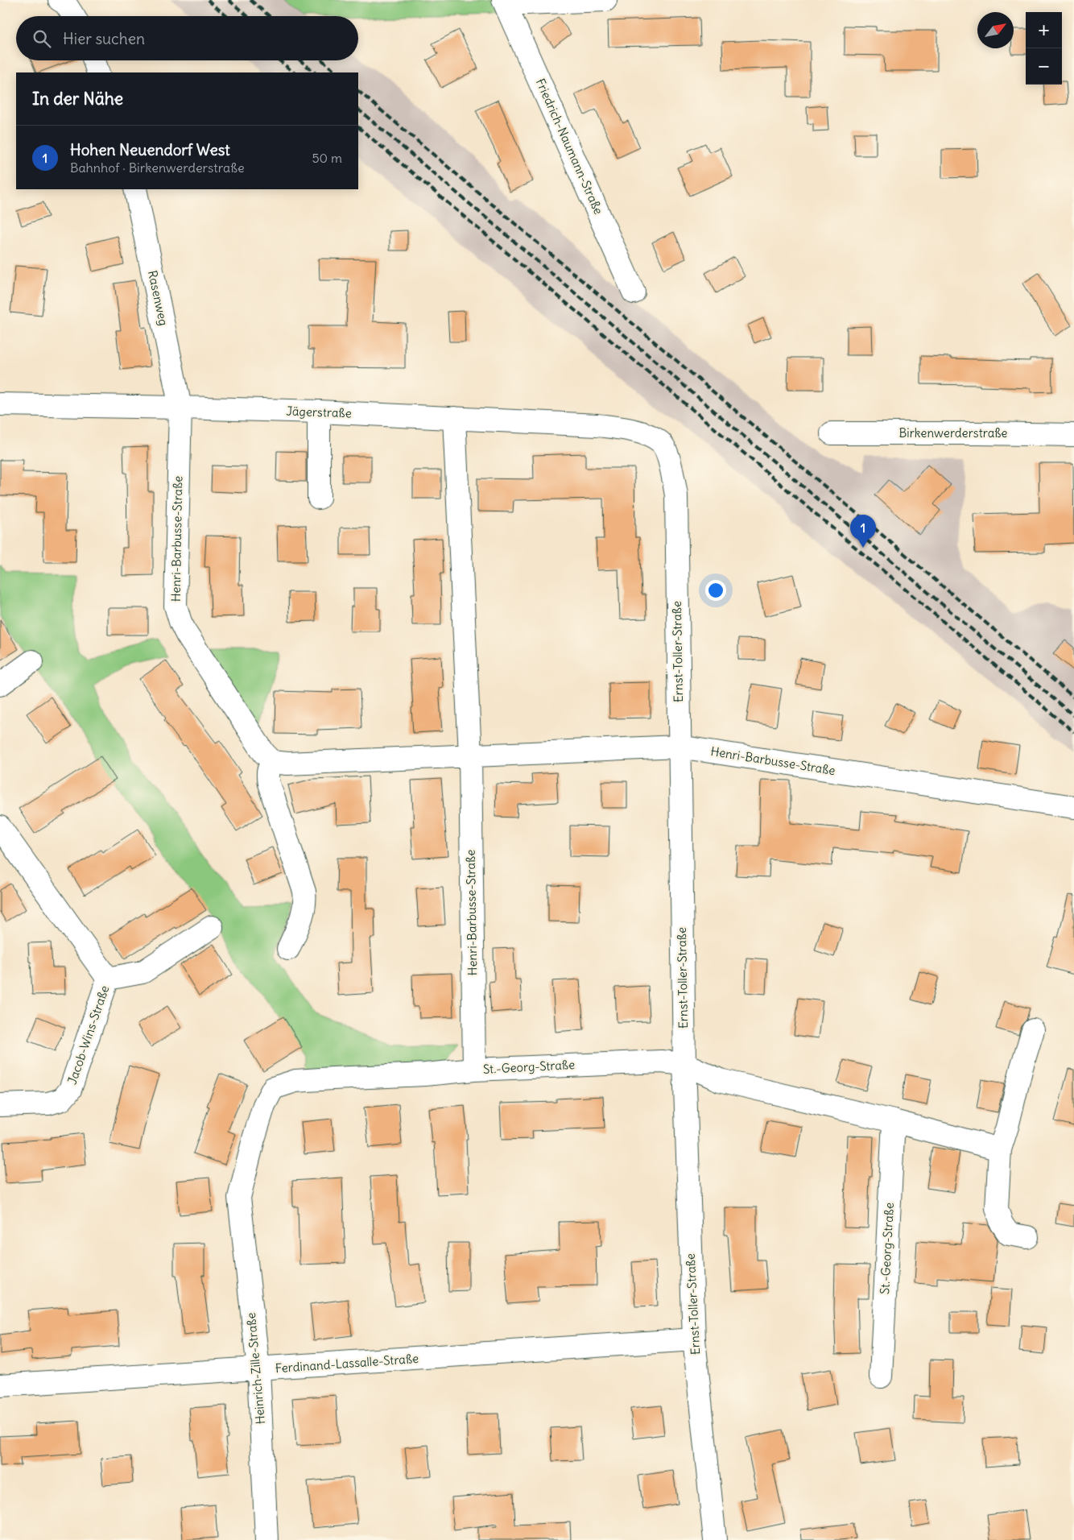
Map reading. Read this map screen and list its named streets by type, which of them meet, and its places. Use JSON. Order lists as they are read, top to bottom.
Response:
{
  "streets": {
    "street": [
      "Friedrich-Naumann-Straße",
      "Rasenweg",
      "Jägerstraße",
      "Birkenwerderstraße",
      "Henri-Barbusse-Straße",
      "Ernst-Toller-Straße",
      "Jacob-Wins-Straße",
      "St.-Georg-Straße",
      "Ferdinand-Lassalle-Straße",
      "Heinrich-Zille-Straße"
    ]
  },
  "crossings": [
    ["Rasenweg", "Jägerstraße"],
    ["Rasenweg", "Henri-Barbusse-Straße"],
    ["Jägerstraße", "Henri-Barbusse-Straße"],
    ["Jägerstraße", "Ernst-Toller-Straße"],
    ["Henri-Barbusse-Straße", "Ernst-Toller-Straße"],
    ["Henri-Barbusse-Straße", "St.-Georg-Straße"],
    ["Ernst-Toller-Straße", "St.-Georg-Straße"],
    ["Ernst-Toller-Straße", "Ferdinand-Lassalle-Straße"],
    ["St.-Georg-Straße", "Heinrich-Zille-Straße"],
    ["Ferdinand-Lassalle-Straße", "Heinrich-Zille-Straße"]
  ],
  "north": "top right",
  "page": {
    "map_buttons": ["+", "−"],
    "search": "Hier suchen",
    "heading": "In der Nähe",
    "list": [
      {
        "mark": "1",
        "name": "Hohen Neuendorf West",
        "note": "Bahnhof · Birkenwerderstraße",
        "value": "50 m"
      }
    ],
    "pins": "1"
  }
}
